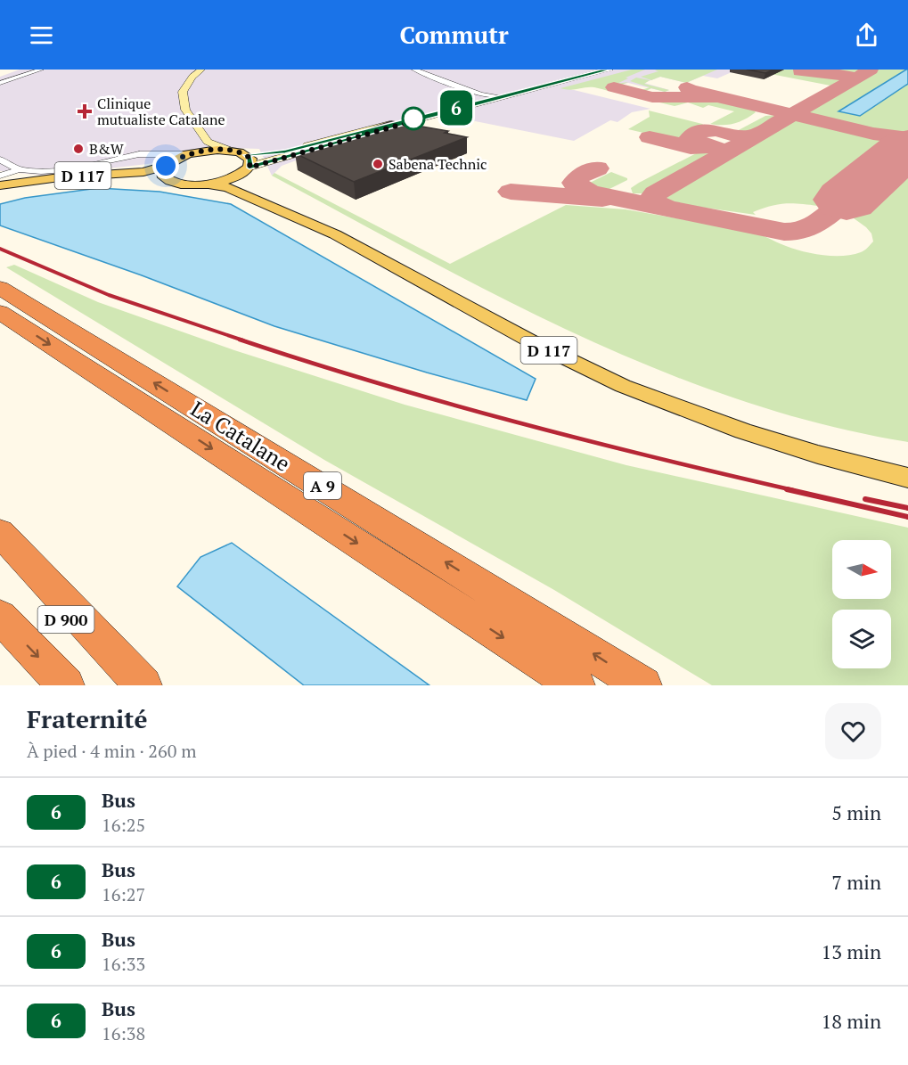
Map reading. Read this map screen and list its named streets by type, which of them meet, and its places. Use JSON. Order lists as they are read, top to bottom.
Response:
{
  "streets": {
    "highway": ["La Catalane", "A 9", "D 900"],
    "main road": ["D 117"]
  },
  "places": {
    "health": ["Clinique mutualiste Catalane"],
    "other": ["B&W", "Sabena Technic"]
  },
  "lines": ["bus line 6"],
  "north": "right",
  "page": {
    "header": "Commutr",
    "on_map": "6",
    "heading": ["Fraternité", "À pied · 4 min · 260 m"],
    "list": [
      {
        "mark": "6",
        "name": "Bus",
        "note": "16:25",
        "value": "5 min"
      },
      {
        "mark": "6",
        "name": "Bus",
        "note": "16:27",
        "value": "7 min"
      },
      {
        "mark": "6",
        "name": "Bus",
        "note": "16:33",
        "value": "13 min"
      },
      {
        "mark": "6",
        "name": "Bus",
        "note": "16:38",
        "value": "18 min"
      }
    ]
  }
}
